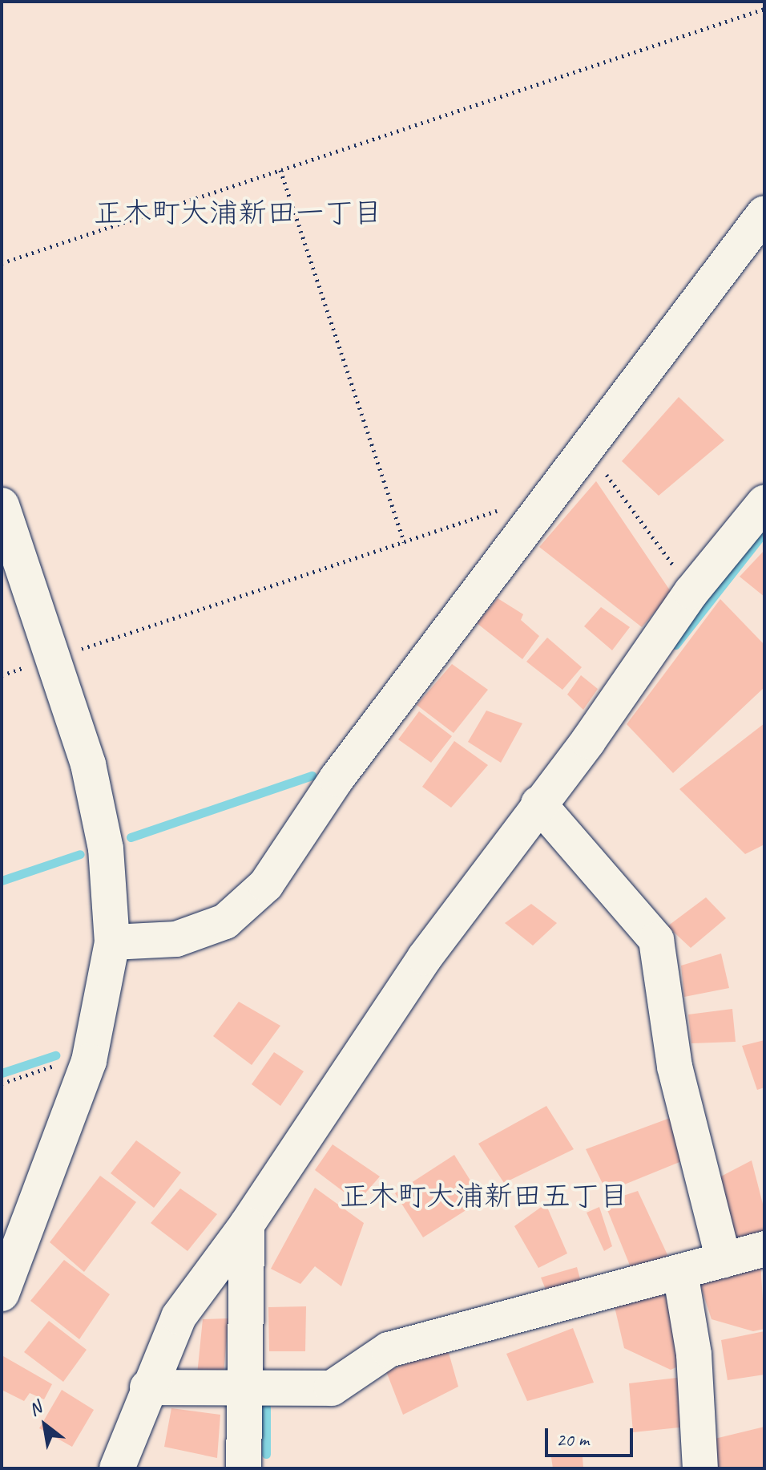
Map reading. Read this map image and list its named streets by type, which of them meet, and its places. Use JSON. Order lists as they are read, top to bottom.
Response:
{
  "districts": ["正木町大浦新田一丁目", "正木町大浦新田五丁目"],
  "scale_bar": "20 m",
  "north": "top left"
}
